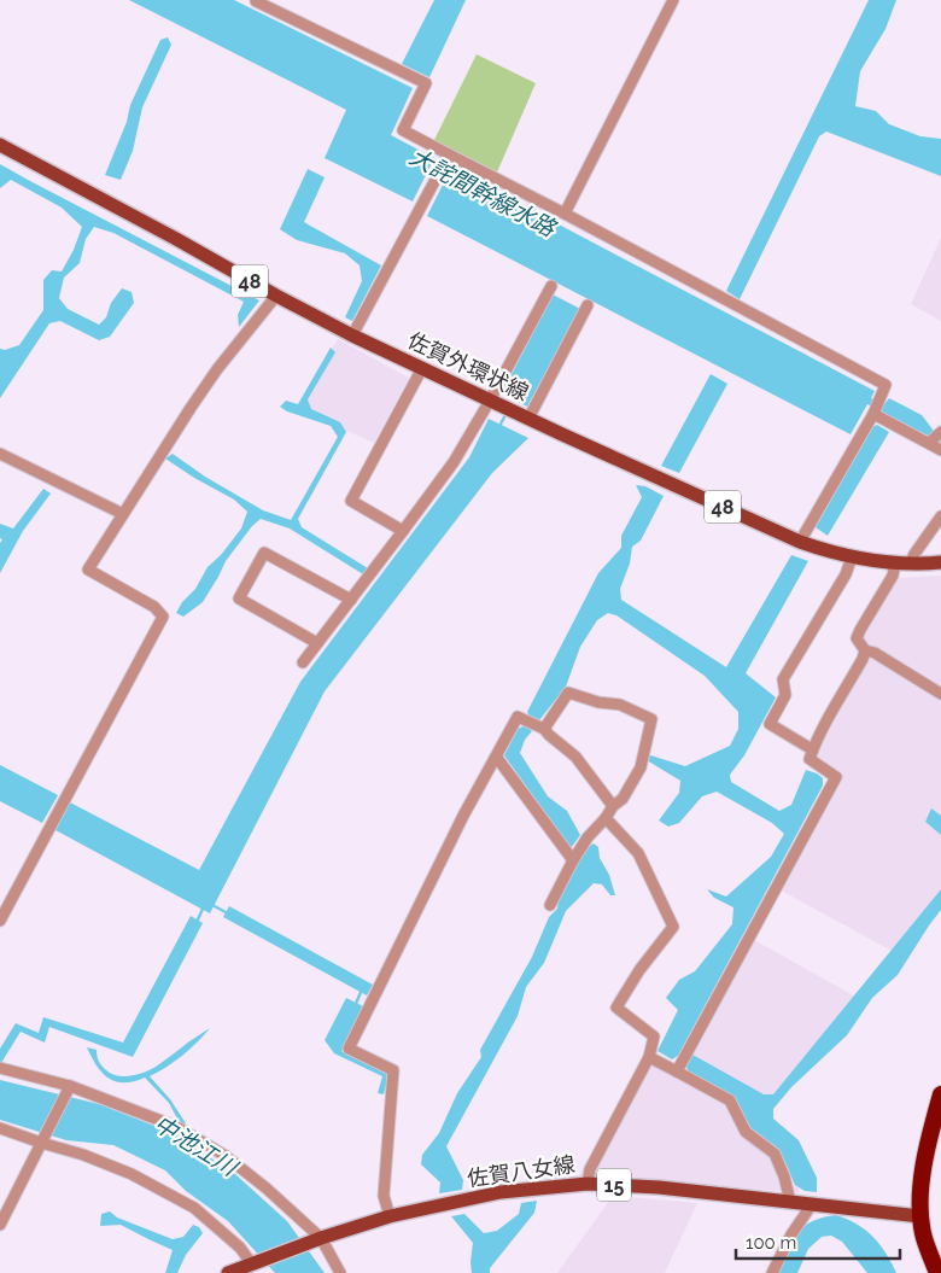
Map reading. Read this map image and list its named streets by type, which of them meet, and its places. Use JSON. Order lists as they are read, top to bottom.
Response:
{
  "streets": {
    "main road": [
      "48",
      "佐賀外環状線",
      "佐賀八女線",
      "15"
    ]
  },
  "crossings": [
    ["佐賀八女線", "15"]
  ],
  "water": ["大詫間幹線水路", "中池江川"],
  "scale_bar": "100 m"
}
